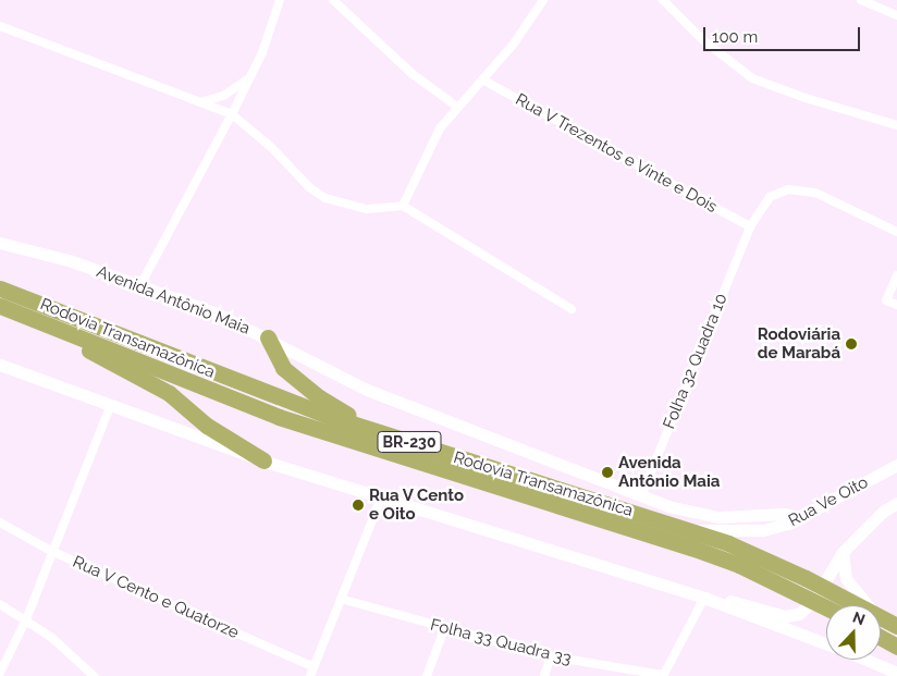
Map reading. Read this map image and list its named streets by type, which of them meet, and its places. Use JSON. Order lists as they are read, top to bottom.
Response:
{
  "streets": {
    "highway": ["Rodovia Transamazônica", "BR-230"],
    "main road": ["Avenida Antônio Maia", "Rua Ve Oito"],
    "street": [
      "Rua V Trezentos e Vinte e Dois",
      "Folha 32 Quadra 10",
      "Rua V Cento e Quatorze",
      "Folha 33 Quadra 33"
    ]
  },
  "crossings": [
    ["Rua V Trezentos e Vinte e Dois", "Folha 32 Quadra 10"],
    ["Avenida Antônio Maia", "Folha 32 Quadra 10"],
    ["Avenida Antônio Maia", "Rua Ve Oito"],
    ["Rodovia Transamazônica", "Rua Ve Oito"]
  ],
  "places": ["Rodoviária de Marabá", "Avenida Antônio Maia", "Rua V Cento e Oito"],
  "scale_bar": "100 m",
  "north": "top"
}
